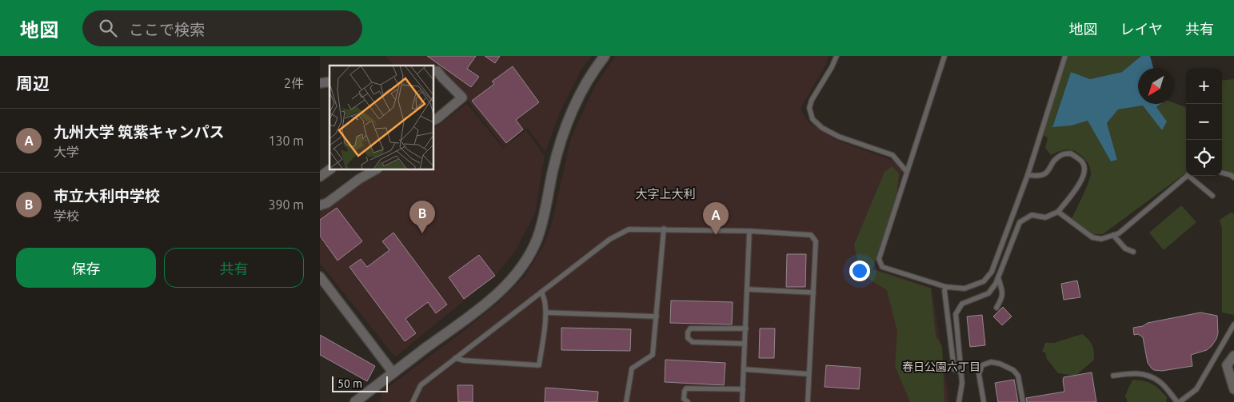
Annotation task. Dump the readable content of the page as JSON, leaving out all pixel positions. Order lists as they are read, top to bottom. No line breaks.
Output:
{"districts":["大字上大利","春日公園六丁目"],"scale_bar":"50 m","north":"bottom left","page":{"header":"地図","search":"ここで検索","nav":["地図","レイヤ","共有"],"heading":["周辺","2件"],"map_buttons":["+","−"],"list":[{"mark":"A","name":"九州大学 筑紫キャンパス","note":"大学","value":"130 m"},{"mark":"B","name":"市立大利中学校","note":"学校","value":"390 m"}],"pins":["B","A"],"buttons":["保存","共有"],"scale":"50 m"}}
